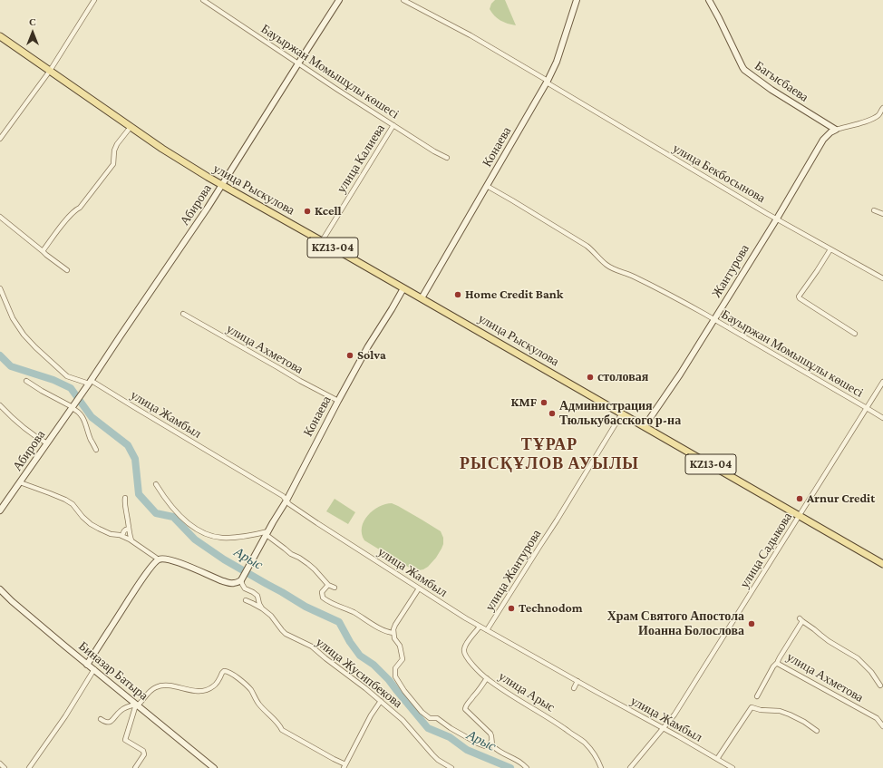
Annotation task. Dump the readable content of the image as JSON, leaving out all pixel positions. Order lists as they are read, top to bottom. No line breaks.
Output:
{"streets":{"main road":["улица Рыскулова","KZ13-04"],"street":["Бауыржан Момышұлы көшесі","Багысбаева","Конаева","улица Калиева","улица Бекбосынова","Абирова","Жантурова","улица Ахметова","улица Жамбыл","улица Садыкова","улица Жантурова","Биназар Батыра","улица Жусипбекова","улица Арыс"]},"crossings":[["Бауыржан Момышұлы көшесі","Конаева"],["Бауыржан Момышұлы көшесі","улица Калиева"],["Бауыржан Момышұлы көшесі","Абирова"],["Бауыржан Момышұлы көшесі","Жантурова"],["Бауыржан Момышұлы көшесі","улица Садыкова"],["Багысбаева","Жантурова"],["Конаева","улица Бекбосынова"],["Конаева","улица Рыскулова"],["Конаева","улица Ахметова"],["Конаева","улица Жамбыл"],["Конаева","улица Жусипбекова"],["улица Калиева","улица Рыскулова"],["улица Бекбосынова","Жантурова"],["улица Рыскулова","Абирова"],["улица Рыскулова","Жантурова"],["улица Рыскулова","улица Садыкова"],["улица Рыскулова","улица Жантурова"],["Абирова","улица Жамбыл"],["улица Жамбыл","улица Садыкова"],["улица Жамбыл","улица Жантурова"],["улица Жамбыл","улица Арыс"]],"districts":["ТҰРАР РЫСҚҰЛОВ АУЫЛЫ"],"water":["Арыс"],"places":["Kcell","Home Credit Bank","Solva","столовая","KMF","Администрация Тюлькубасского р-на","Arnur Credit","Technodom","Храм Святого Апостола Иоанна Болослова"],"north":"top"}
